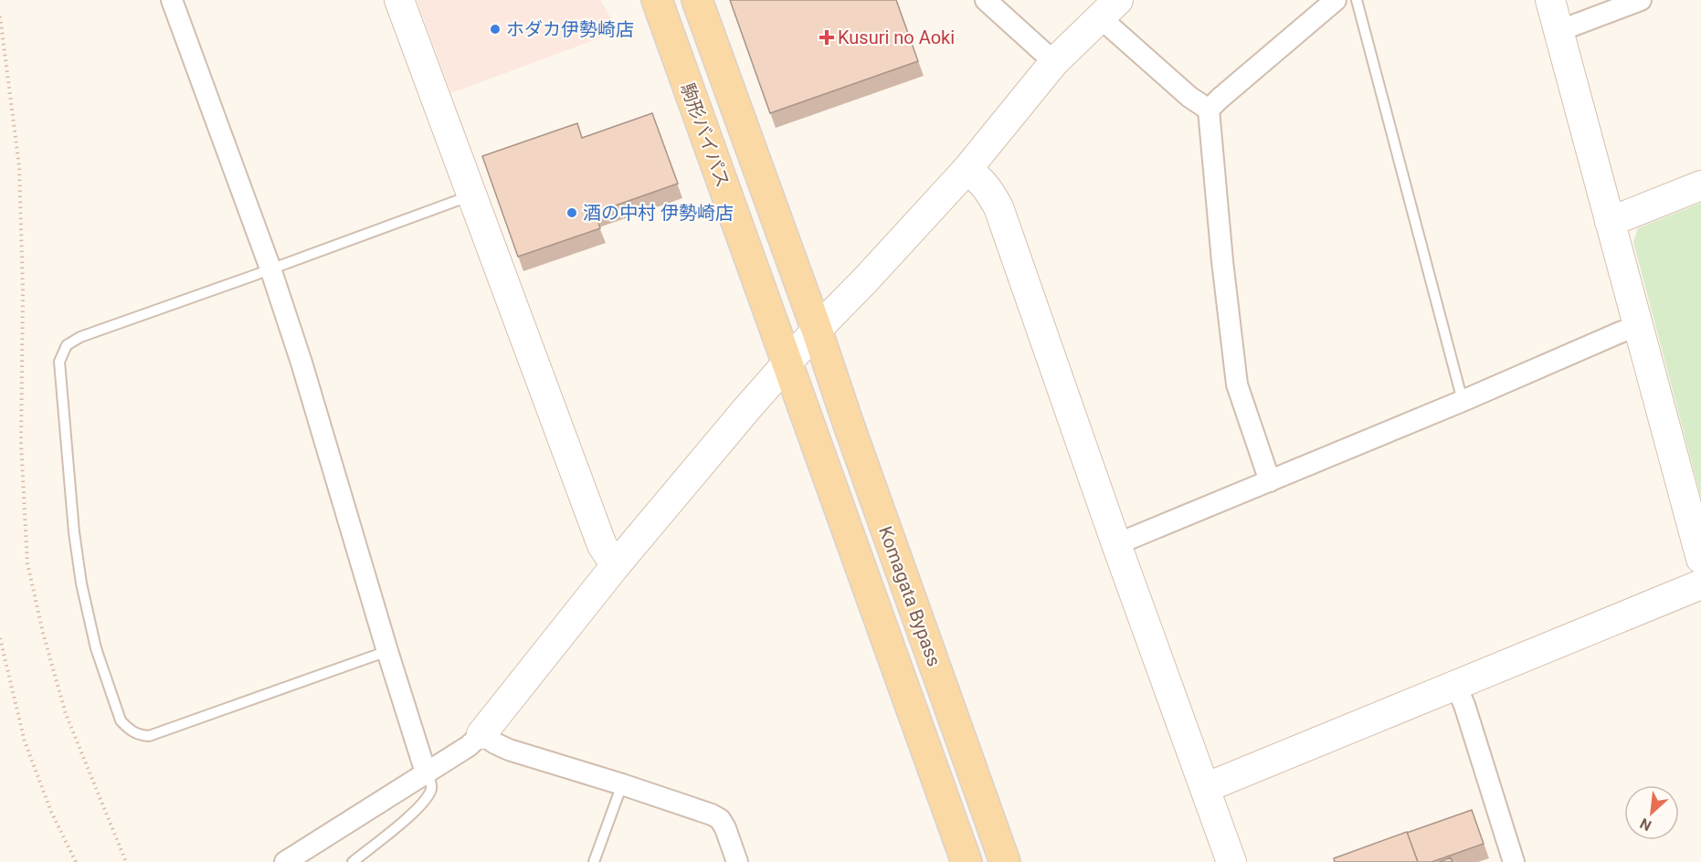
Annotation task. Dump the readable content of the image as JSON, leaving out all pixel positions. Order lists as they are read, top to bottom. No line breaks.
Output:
{"streets":{"main road":["駒形バイパス","Komagata Bypass"]},"crossings":[["駒形バイパス","Komagata Bypass"]],"places":{"other":["ホダカ伊勢崎店","酒の中村 伊勢崎店"],"health":["Kusuri no Aoki"]},"north":"bottom left"}
